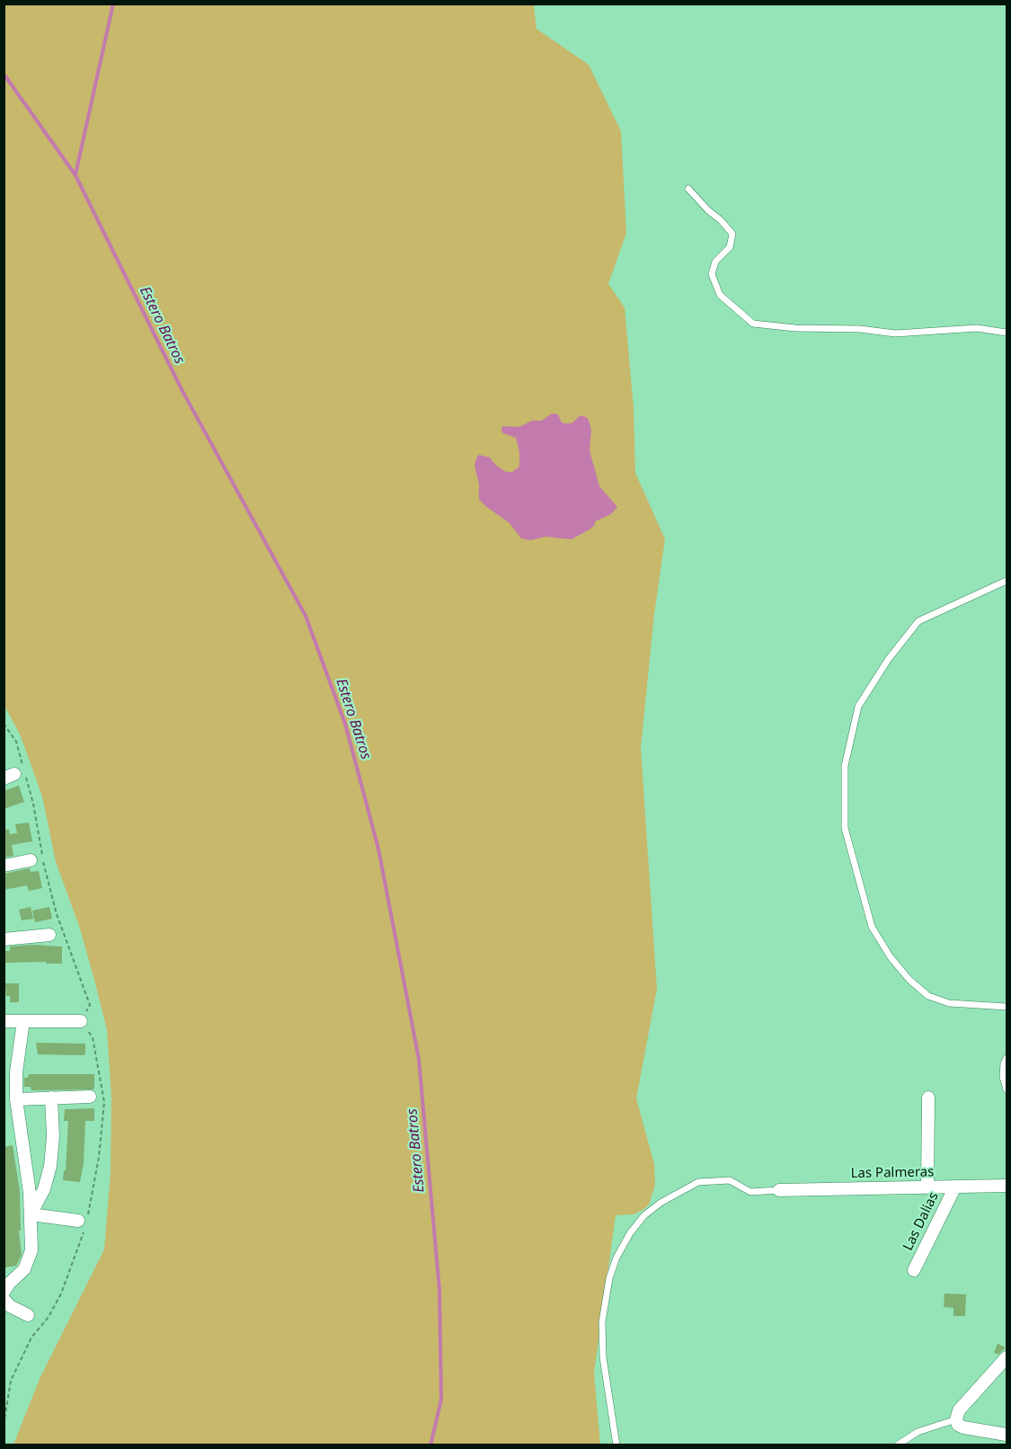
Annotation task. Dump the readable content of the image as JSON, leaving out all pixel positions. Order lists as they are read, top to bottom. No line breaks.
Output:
{"streets":{"street":["Las Palmeras","Las Dalias"]},"crossings":[["Las Palmeras","Las Dalias"]],"water":["Estero Batros"]}
